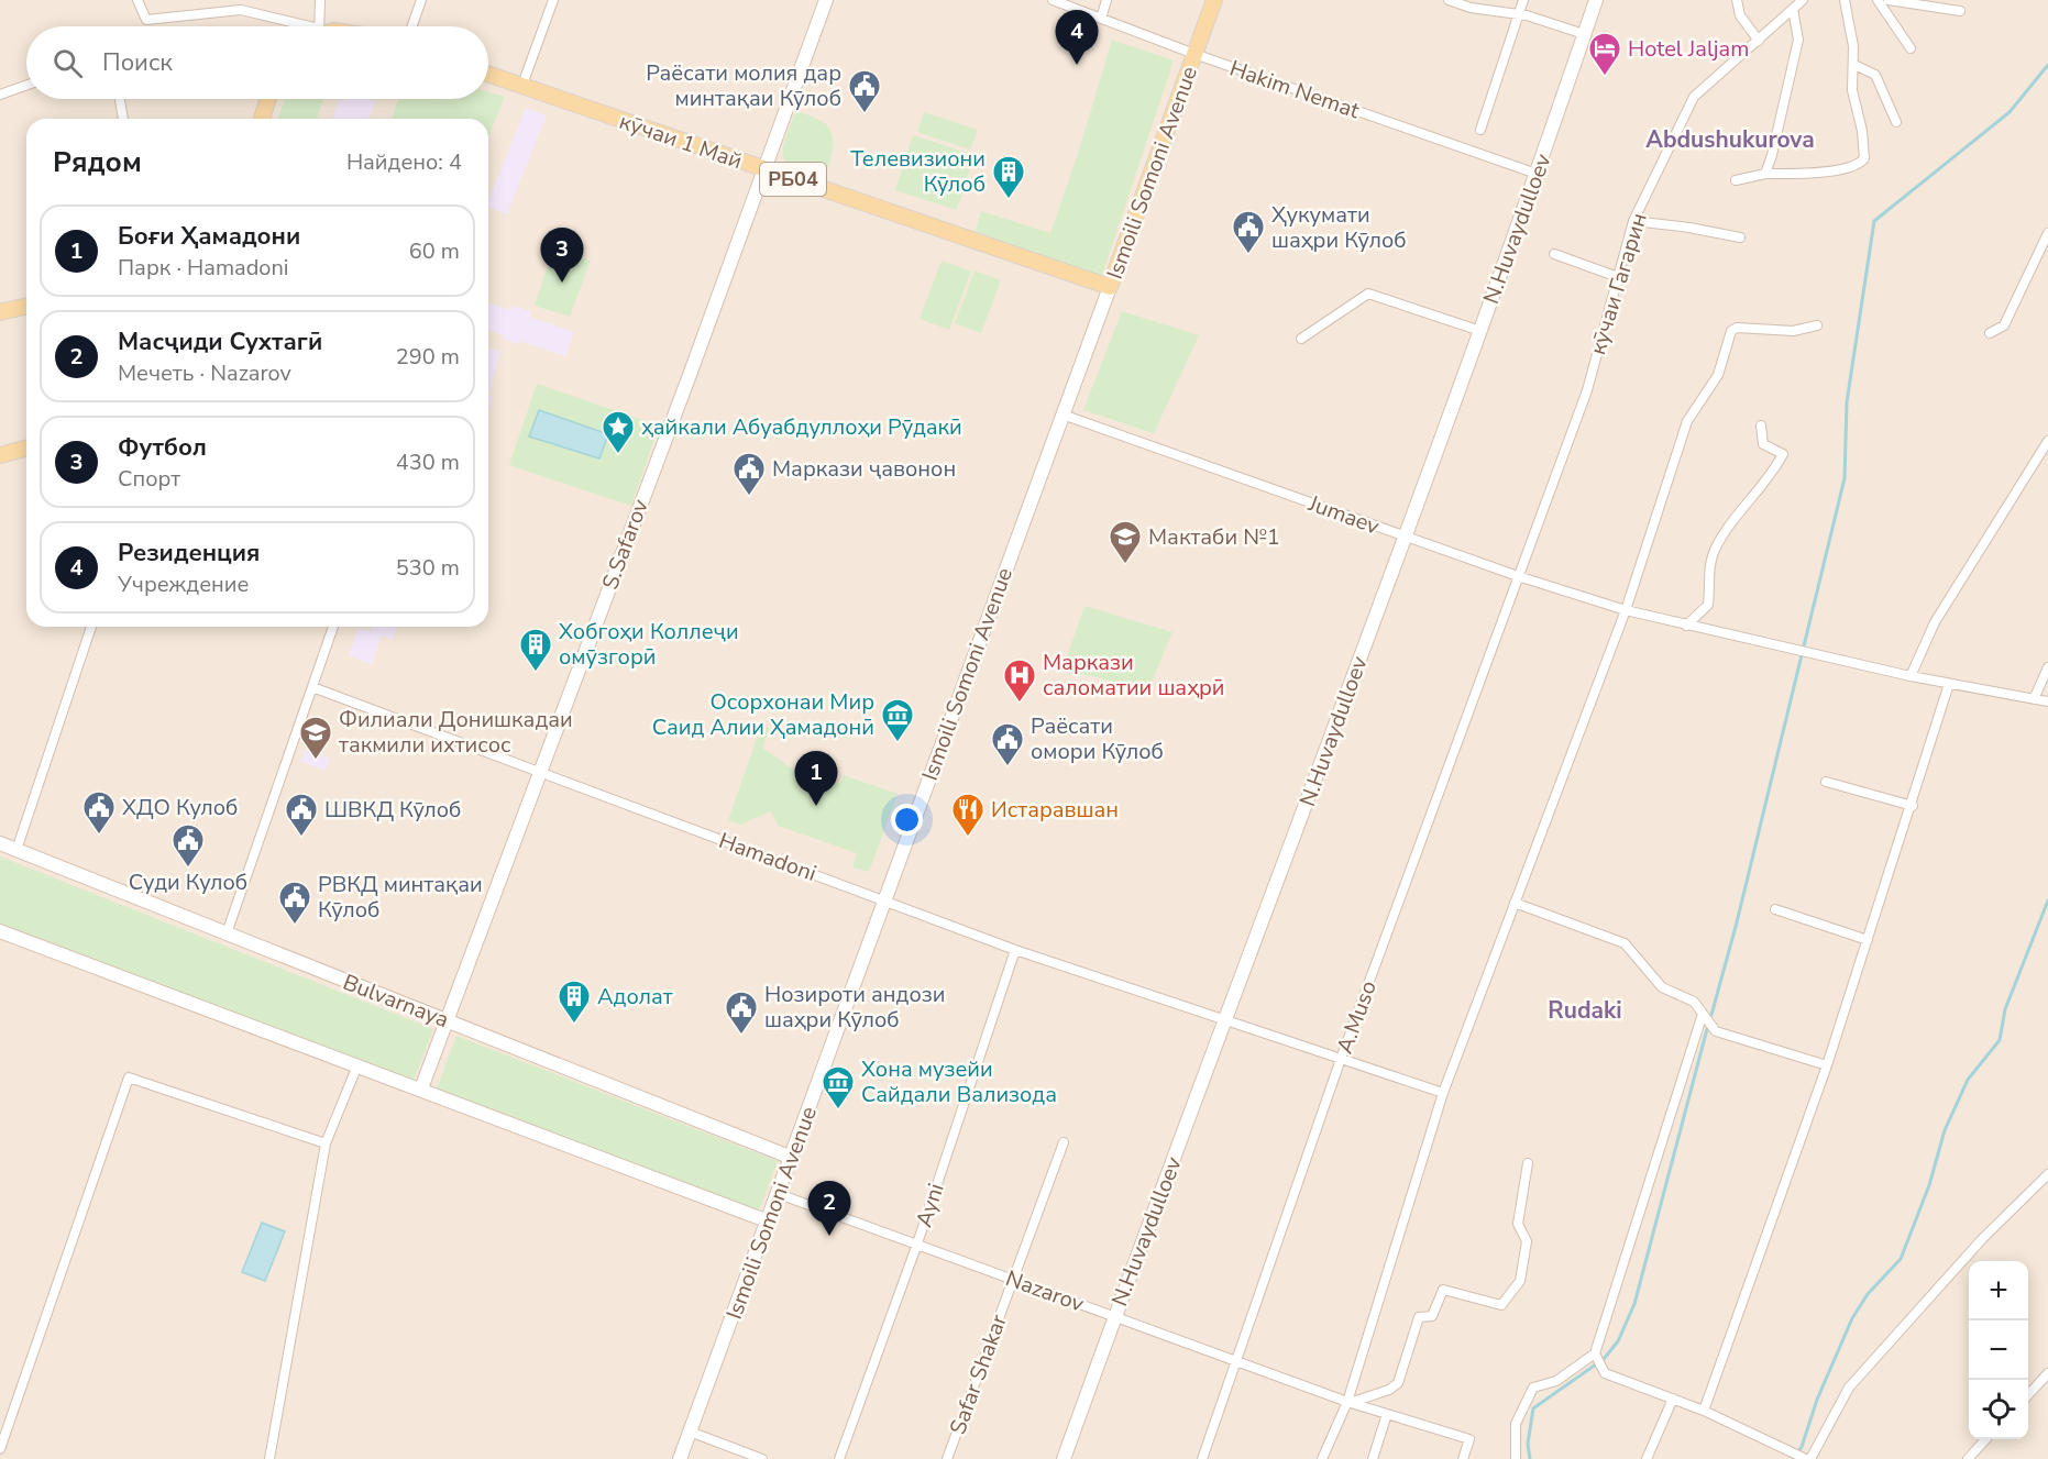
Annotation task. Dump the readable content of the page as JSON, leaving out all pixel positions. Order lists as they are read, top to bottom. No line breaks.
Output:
{"streets":{"main road":["кӯчаи 1 Май","Ismoili Somoni Avenue","РБ04"],"street":["Hakim Nemat","N.Huvaydulloev","кӯчаи Гагарин","Jumaev","S.Safarov","Hamadoni","Bulvarnaya","A.Muso","Ayni","Nazarov","Safar Shakar"]},"crossings":[["Hakim Nemat","Ismoili Somoni Avenue"],["Hakim Nemat","N.Huvaydulloev"],["кӯчаи 1 Май","Ismoili Somoni Avenue"],["кӯчаи 1 Май","S.Safarov"],["Ismoili Somoni Avenue","Jumaev"],["Ismoili Somoni Avenue","Hamadoni"],["Ismoili Somoni Avenue","Bulvarnaya"],["Ismoili Somoni Avenue","Nazarov"],["N.Huvaydulloev","Jumaev"],["N.Huvaydulloev","Hamadoni"],["N.Huvaydulloev","Nazarov"],["кӯчаи Гагарин","Jumaev"],["кӯчаи Гагарин","A.Muso"],["Jumaev","A.Muso"],["S.Safarov","Hamadoni"],["S.Safarov","Bulvarnaya"],["Hamadoni","A.Muso"],["Hamadoni","Ayni"],["A.Muso","Nazarov"],["Ayni","Nazarov"],["Nazarov","Safar Shakar"]],"districts":["Abdushukurova","Rudaki"],"places":{"hotel":["Hotel Jaljam"],"public building":["Раёсати молия дар минтақаи Кӯлоб","Ҳукумати шаҳри Кӯлоб","Маркази ҷавонон","Раёсати омори Кӯлоб","ХДО Кулоб","ШВКД Кӯлоб","Суди Кулоб","РВКД минтақаи Кӯлоб","Нозироти андози шаҳри Кӯлоб"],"building":["Телевизиони Кӯлоб","Хобгоҳи Коллеҷи омӯзгорӣ","Адолат"],"place":["ҳайкали Абуабдуллоҳи Рӯдакӣ"],"school or university":["Мактаби №1","Филиали Донишкадаи такмили ихтисос"],"hospital":["Маркази саломатии шаҳрӣ"],"museum":["Осорхонаи Мир Саид Алии Ҳамадонӣ","Хона музейи Сайдали Вализода"],"restaurant":["Истаравшан"]},"page":{"pins":["4","3","1","2"],"search":"Поиск","heading":["Рядом","Найдено: 4"],"list":[{"mark":"1","name":"Боғи Ҳамадони","note":"Парк · Hamadoni","value":"60 m"},{"mark":"2","name":"Масҷиди Сухтагӣ","note":"Мечеть · Nazarov","value":"290 m"},{"mark":"3","name":"Футбол","note":"Спорт","value":"430 m"},{"mark":"4","name":"Резиденция","note":"Учреждение","value":"530 m"}],"map_buttons":["+","−"]}}
